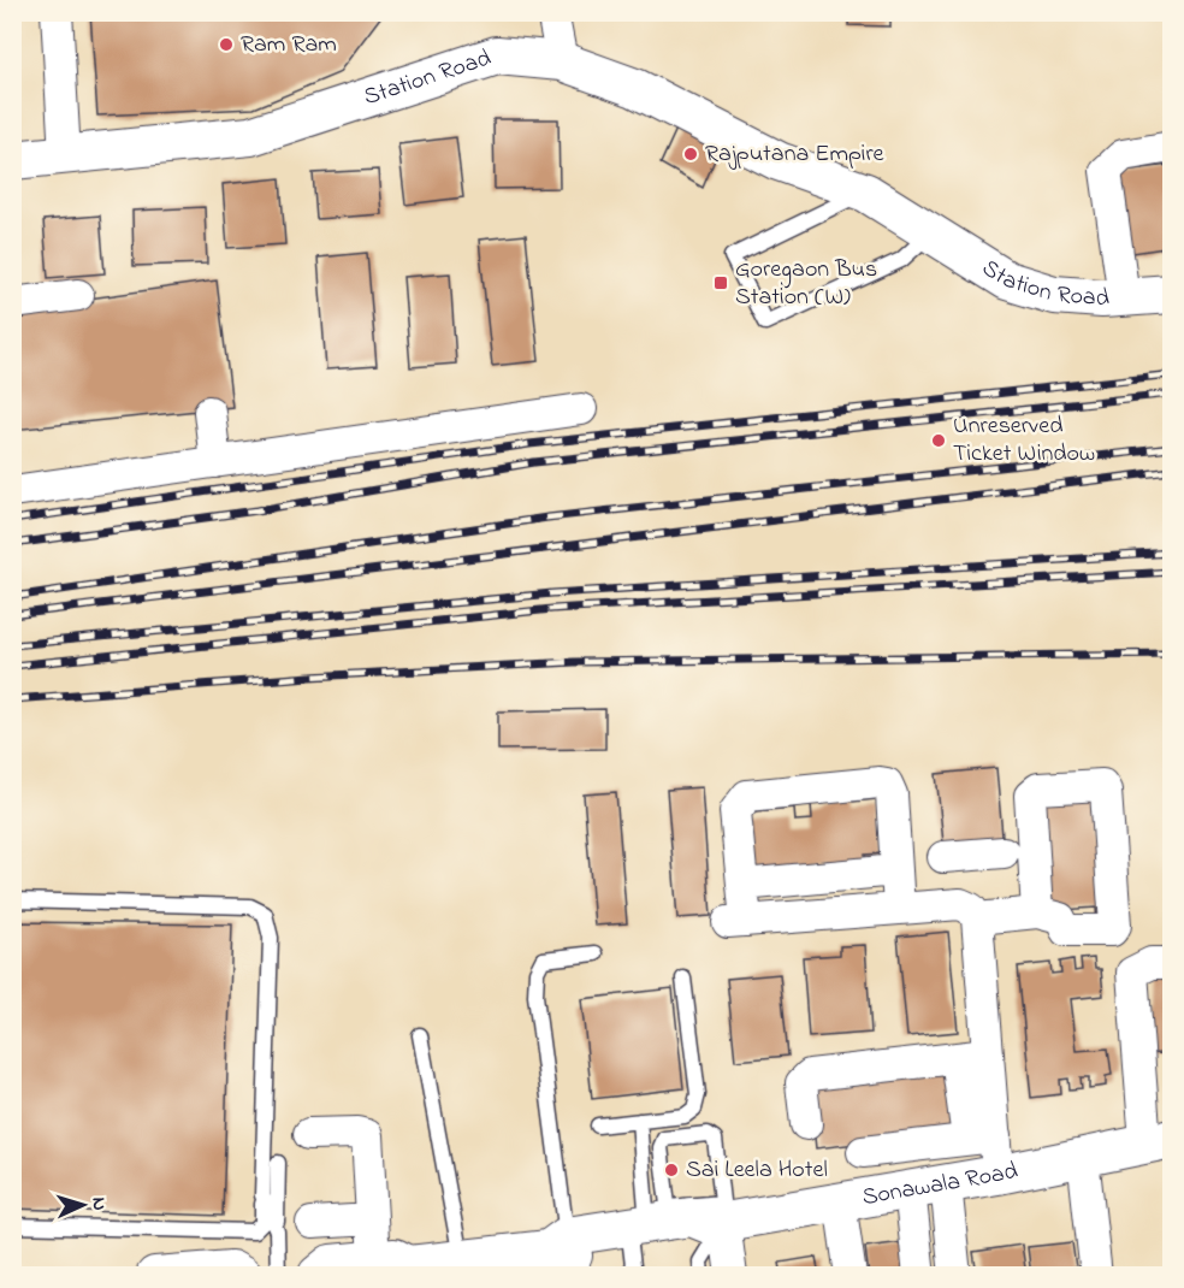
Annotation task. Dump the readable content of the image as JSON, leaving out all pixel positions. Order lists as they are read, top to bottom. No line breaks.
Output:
{"streets":{"street":["Station Road","Sonawala Road"]},"places":{"other":["Ram Ram","Rajputana Empire","Unreserved Ticket Window","Sai Leela Hotel"],"transit":["Goregaon Bus Station (W)"]},"north":"right"}
